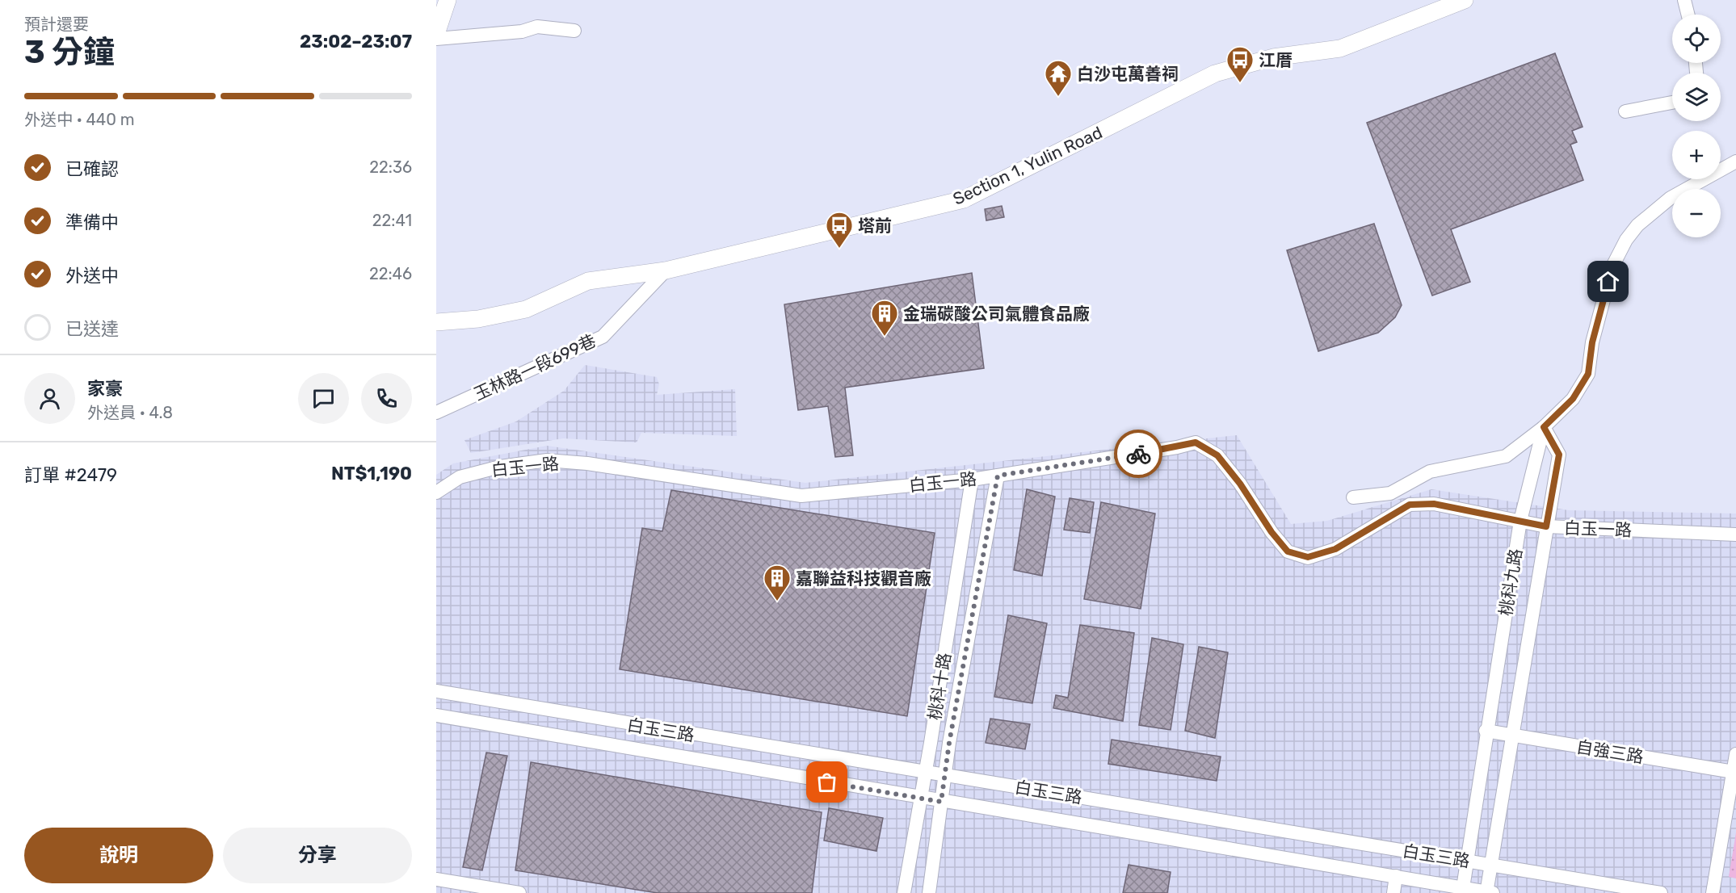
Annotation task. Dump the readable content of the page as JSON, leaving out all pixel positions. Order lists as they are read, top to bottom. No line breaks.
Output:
{"streets":{"street":["Section 1, Yulin Road","玉林路一段699巷","白玉一路","桃科九路","桃科十路","白玉三路","自強三路"]},"crossings":[["Section 1, Yulin Road","玉林路一段699巷"],["白玉一路","桃科九路"],["白玉一路","桃科十路"],["桃科九路","白玉三路"],["桃科九路","自強三路"],["桃科十路","白玉三路"]],"places":{"bus stop":["江厝","塔前"],"temple":["白沙屯萬善祠"],"building":["金瑞碳酸公司氣體食品廠","嘉聯益科技觀音廠"]},"page":{"heading":["3 分鐘","預計還要","23:02–23:07"],"panel":["家豪","外送員 · 4.8","訂單 #2479","NT$1,190"],"map_buttons":["+","−"],"bar":"外送中 · 440 m","list":[["已確認","22:36"],["準備中","22:41"],["外送中","22:46"],"已送達"],"buttons":["說明","分享"]}}
